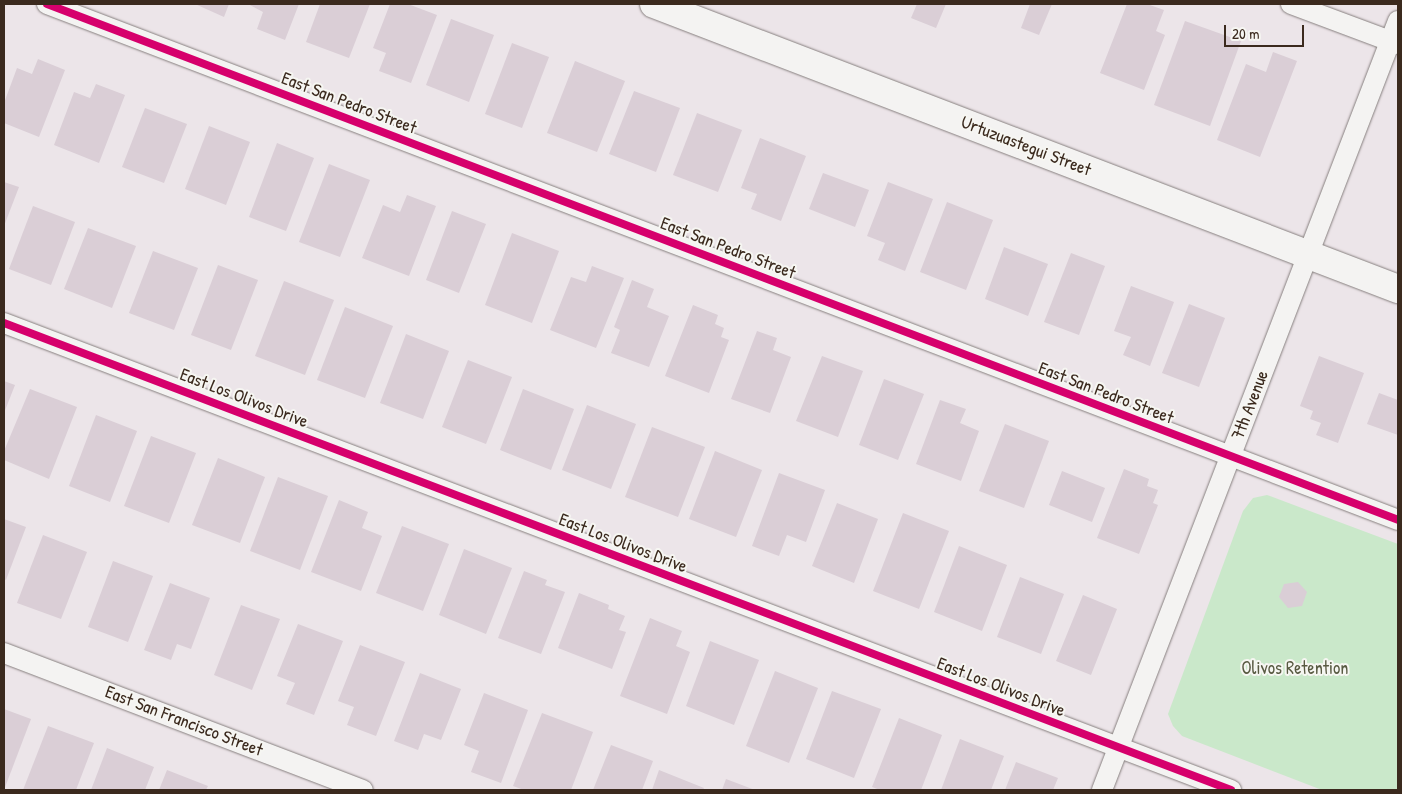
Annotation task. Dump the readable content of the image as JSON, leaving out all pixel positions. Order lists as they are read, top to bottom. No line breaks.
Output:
{"streets":{"main road":["Urtuzuastegui Street"],"street":["East San Pedro Street","East Los Olivos Drive","7th Avenue","East San Francisco Street"]},"crossings":[["East San Pedro Street","7th Avenue"],["Urtuzuastegui Street","7th Avenue"],["East Los Olivos Drive","7th Avenue"]],"parks":["Olivos Retention"],"scale_bar":"20 m"}
